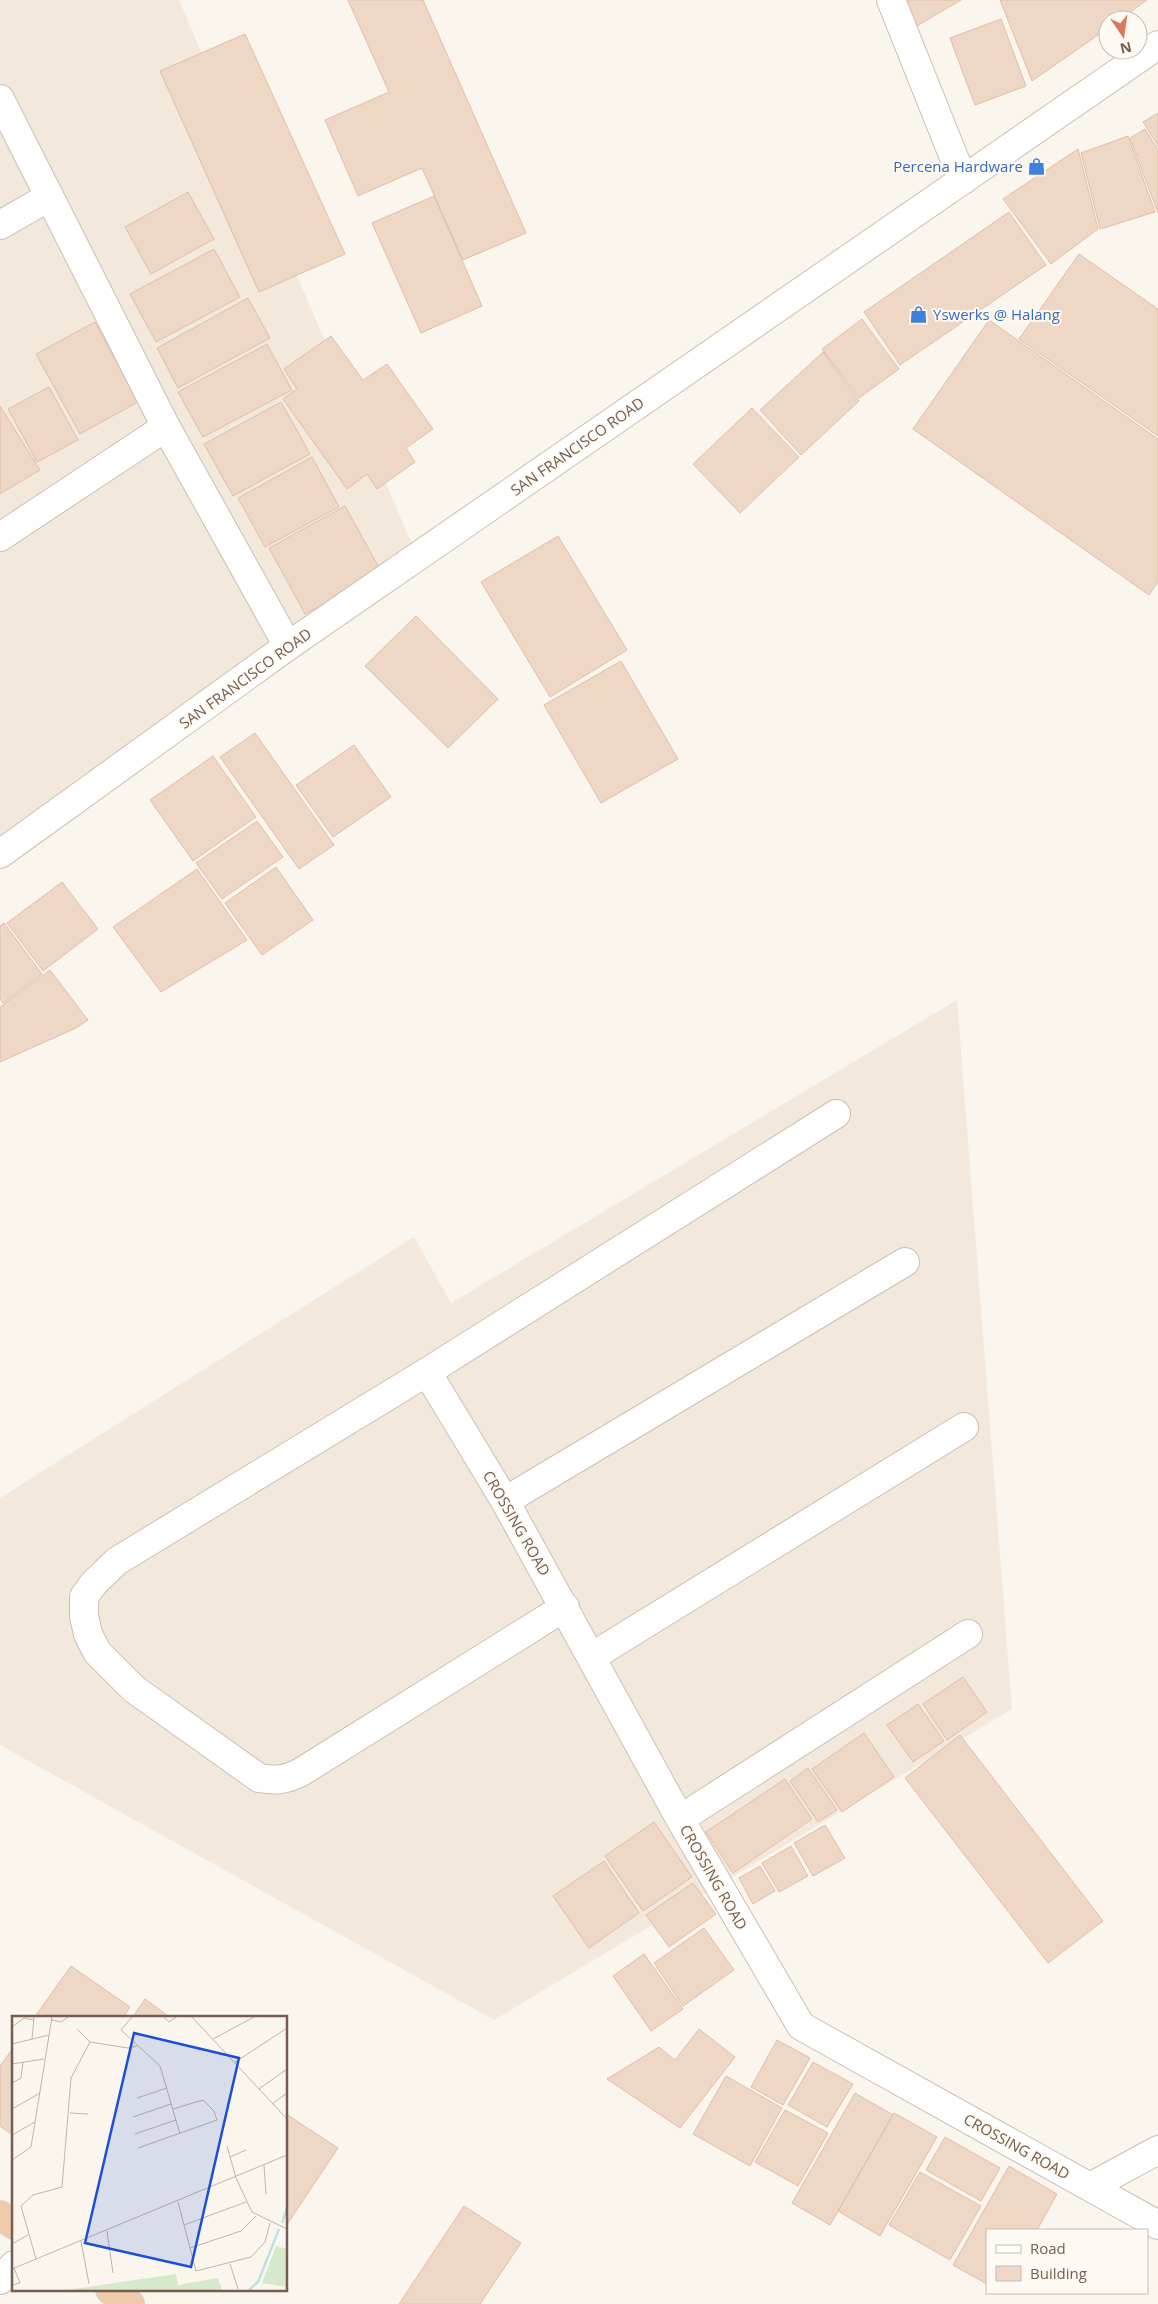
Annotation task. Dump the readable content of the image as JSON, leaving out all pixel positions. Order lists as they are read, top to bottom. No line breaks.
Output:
{"streets":{"street":["SAN FRANCISCO ROAD","CROSSING ROAD"]},"places":{"shop":["Percena Hardware","Yswerks @ Halang"]},"legend":["Road","Building"],"north":"bottom"}
